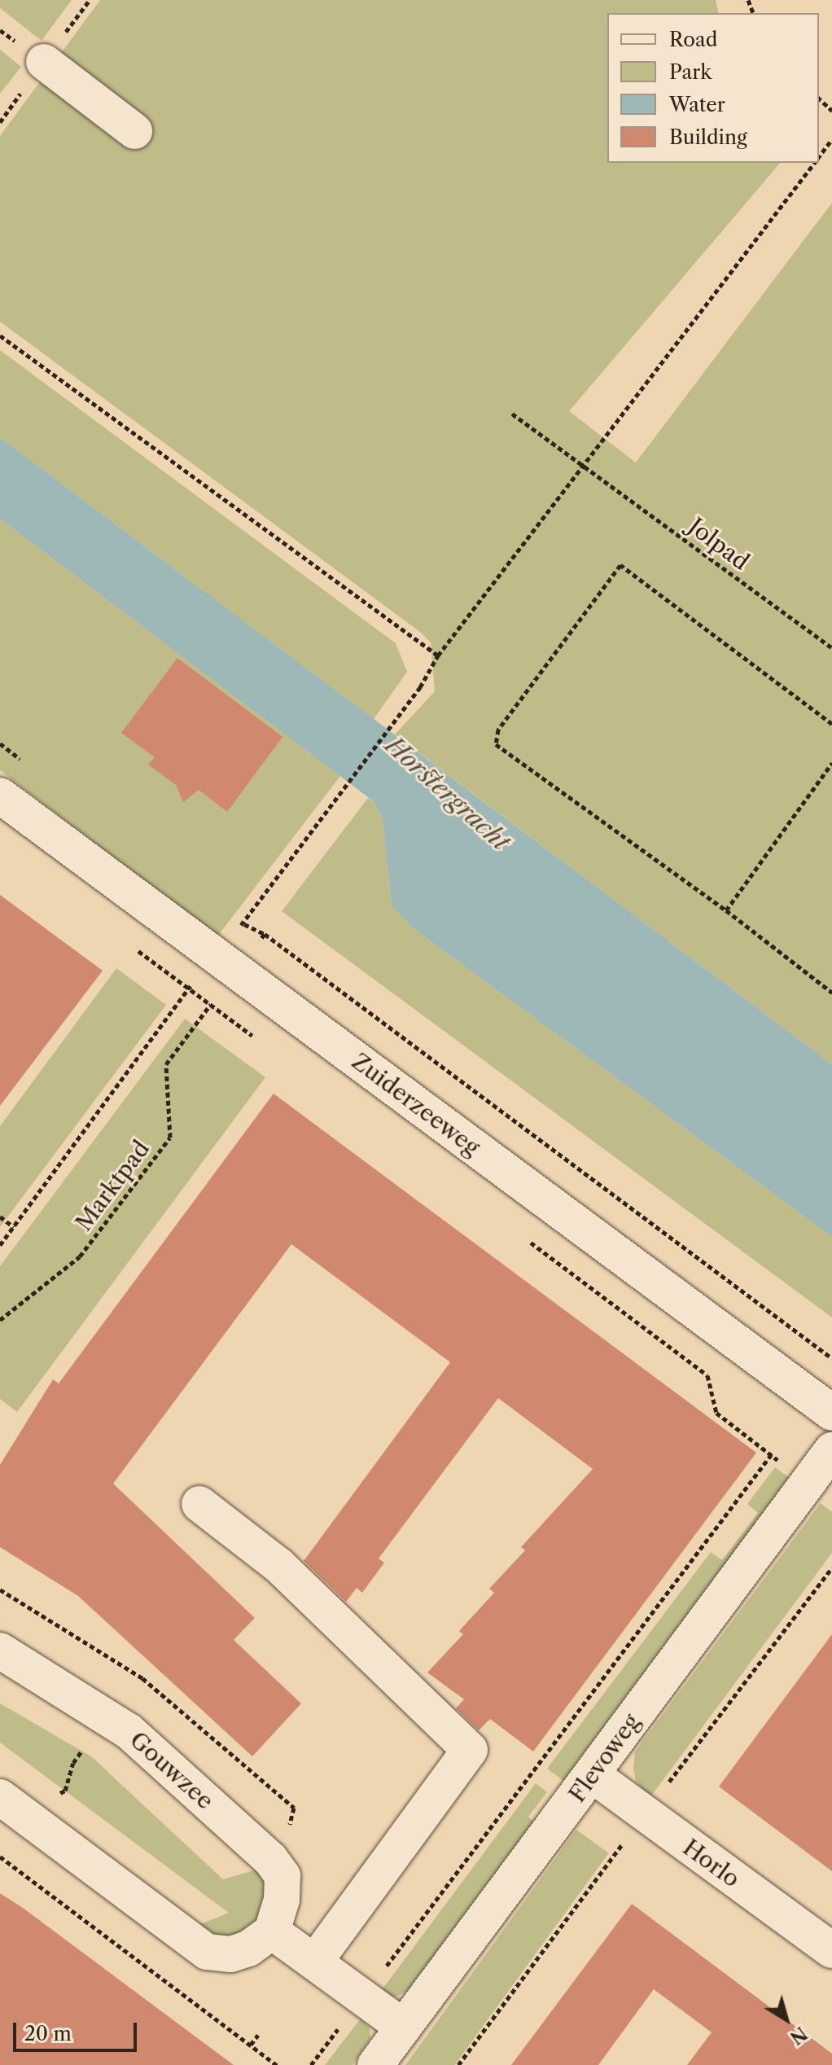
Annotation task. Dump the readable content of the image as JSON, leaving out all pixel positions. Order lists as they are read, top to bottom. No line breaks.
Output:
{"streets":{"street":["Zuiderzeeweg","Flevoweg","Gouwzee","Horlo"],"path":["Jolpad","Marktpad"]},"crossings":[["Zuiderzeeweg","Marktpad"],["Flevoweg","Horlo"]],"water":["Horstergracht"],"legend":["Road","Park","Water","Building"],"scale_bar":"20 m","north":"bottom right"}
